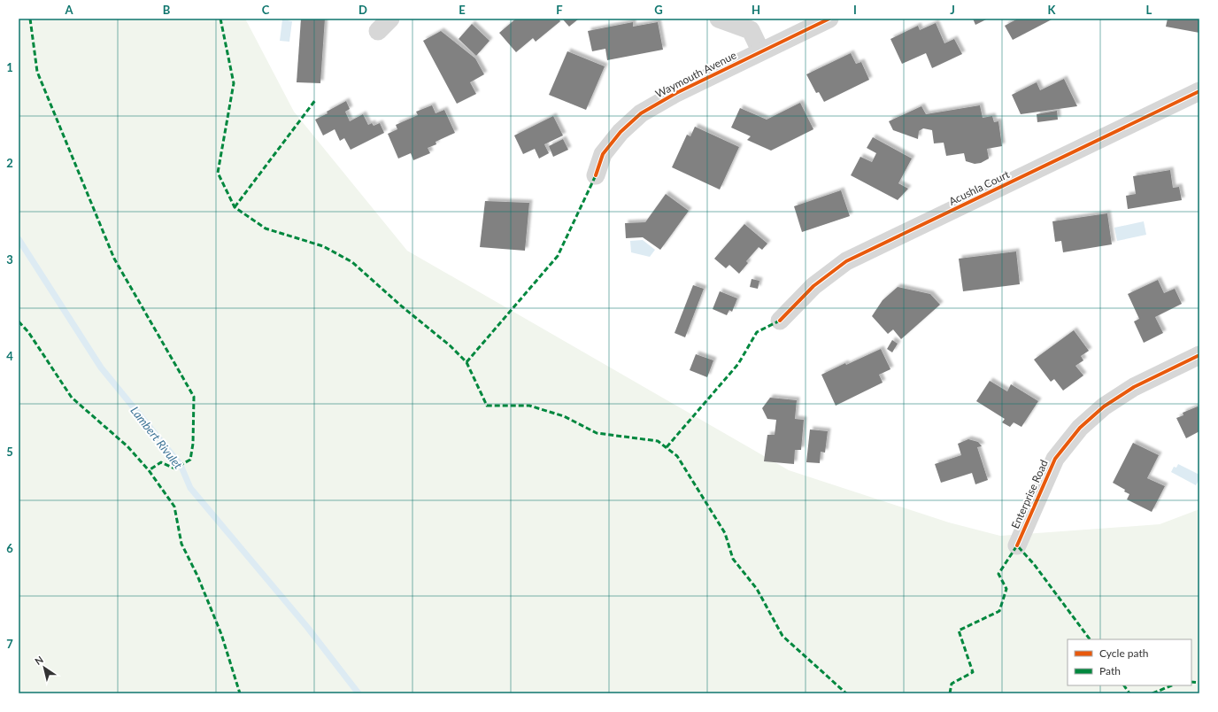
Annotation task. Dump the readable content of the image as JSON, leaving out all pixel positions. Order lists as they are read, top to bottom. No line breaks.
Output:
{"streets":{"street":["Waymouth Avenue","Acushla Court","Enterprise Road"]},"water":["Lambert Rivulet"],"legend":["Cycle path","Path"],"north":"top left","grid":{"columns":["A","B","C","D","E","F","G","H","I","J","K","L"],"rows":["1","2","3","4","5","6","7"]}}
